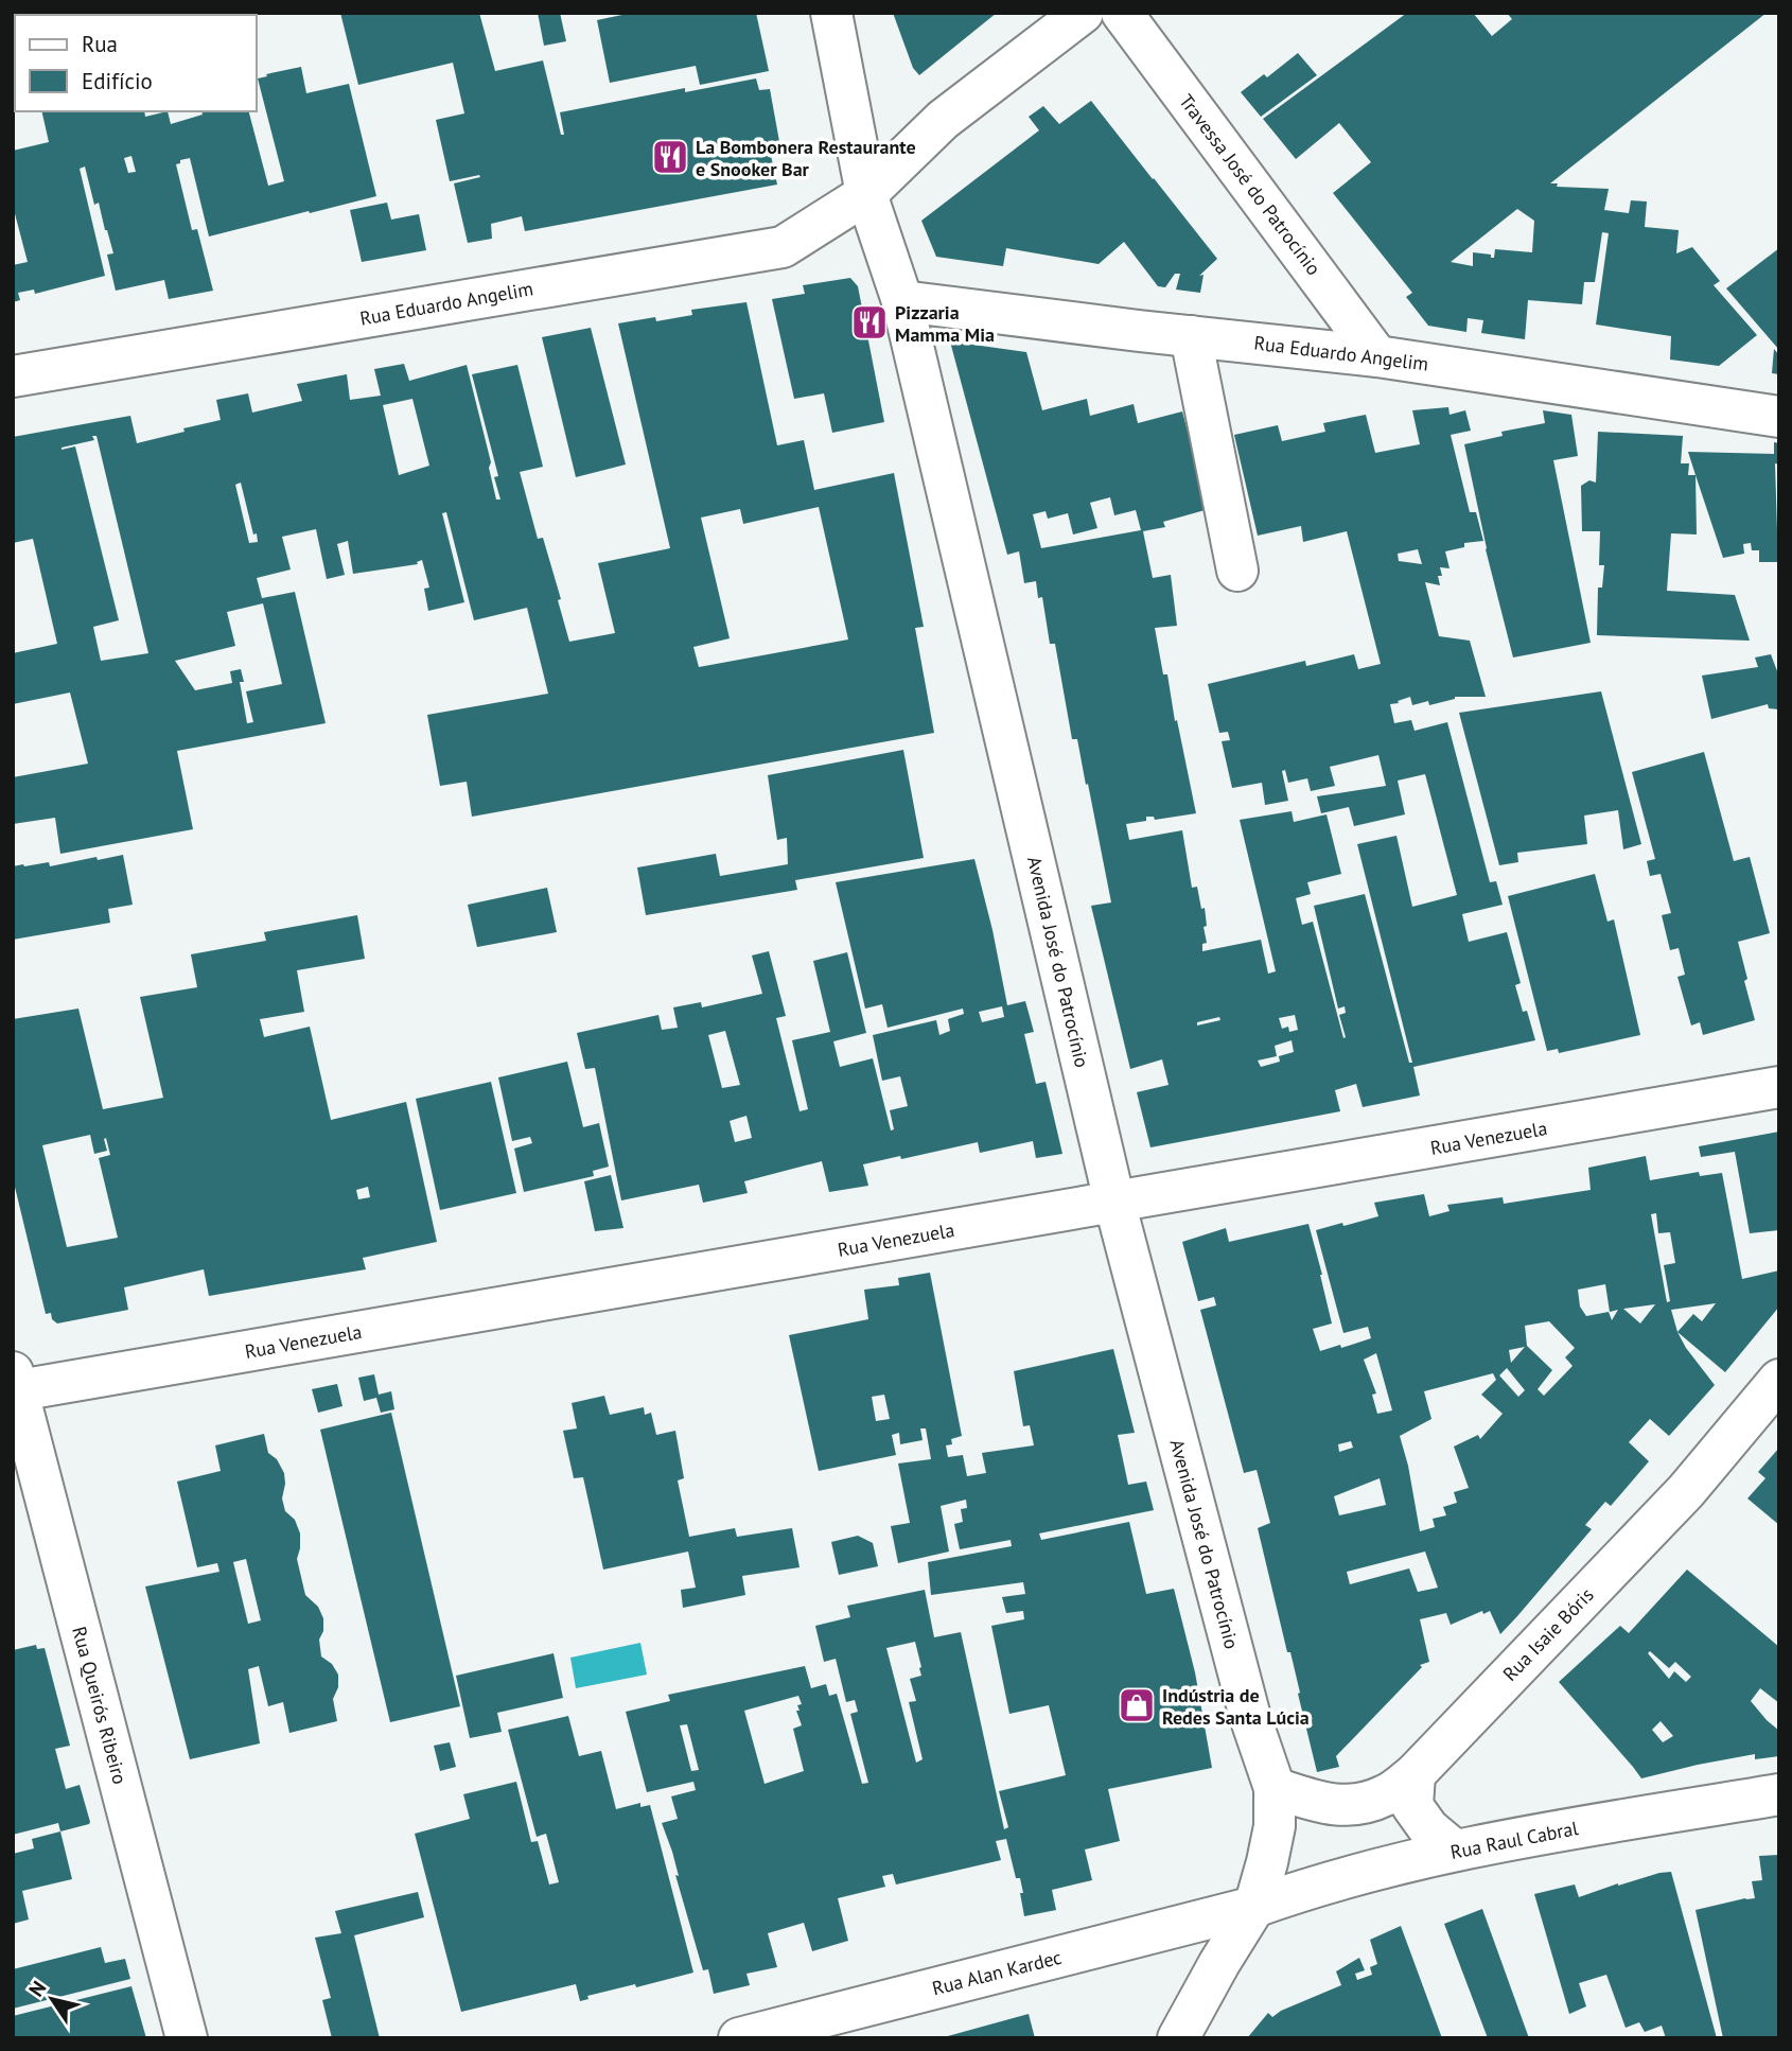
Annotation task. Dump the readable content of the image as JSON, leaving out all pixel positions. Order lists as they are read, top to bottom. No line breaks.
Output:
{"streets":{"street":["Travessa José do Patrocínio","Rua Eduardo Angelim","Avenida José do Patrocínio","Rua Venezuela","Rua Isaie Bóris","Rua Queirós Ribeiro","Rua Raul Cabral","Rua Alan Kardec"]},"crossings":[["Travessa José do Patrocínio","Rua Eduardo Angelim"],["Rua Eduardo Angelim","Avenida José do Patrocínio"],["Avenida José do Patrocínio","Rua Venezuela"],["Avenida José do Patrocínio","Rua Isaie Bóris"],["Avenida José do Patrocínio","Rua Raul Cabral"],["Avenida José do Patrocínio","Rua Alan Kardec"],["Rua Venezuela","Rua Queirós Ribeiro"],["Rua Raul Cabral","Rua Alan Kardec"]],"places":{"restaurant":["La Bombonera Restaurante e Snooker Bar","Pizzaria Mamma Mia"],"shop":["Indústria de Redes Santa Lúcia"]},"legend":["Rua","Edifício"],"north":"top left"}
